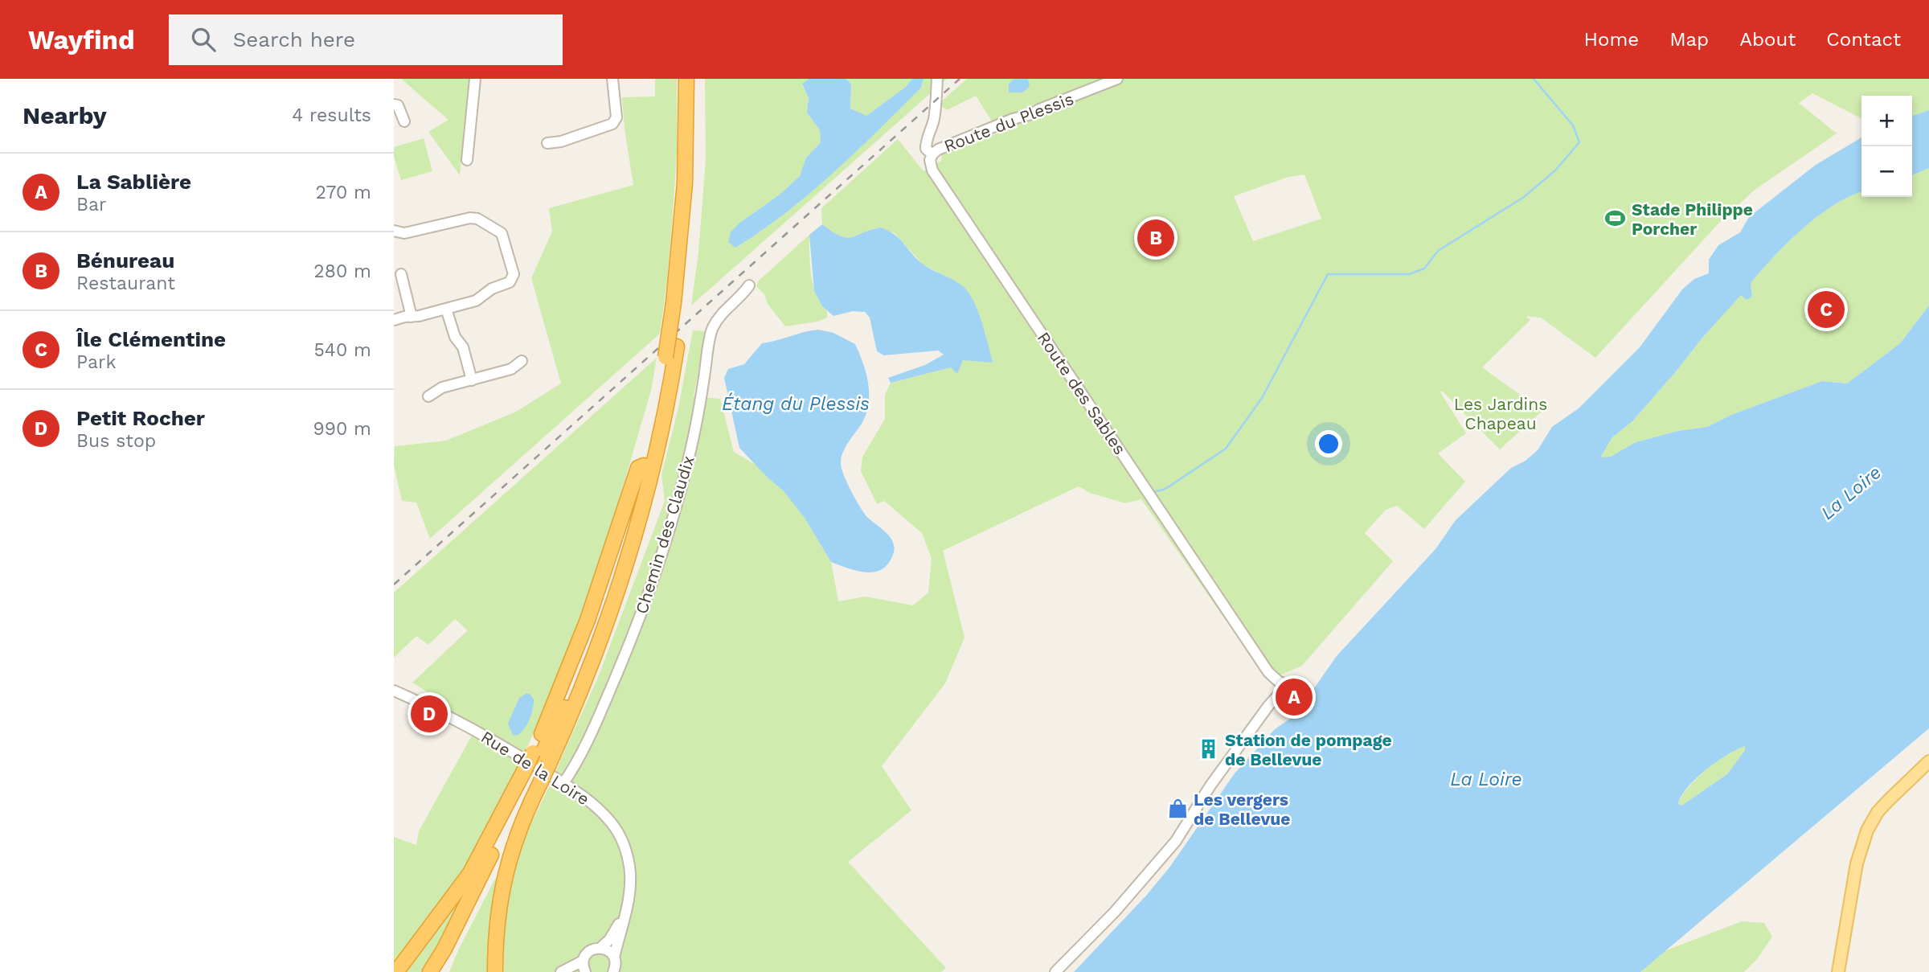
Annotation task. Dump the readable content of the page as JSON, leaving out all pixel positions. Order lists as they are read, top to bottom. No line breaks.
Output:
{"streets":{"street":["Route du Plessis","Route des Sables","Chemin des Claudix","Rue de la Loire"]},"crossings":[["Route du Plessis","Route des Sables"],["Chemin des Claudix","Rue de la Loire"]],"water":["Étang du Plessis","La Loire"],"parks":["Les Jardins Chapeau"],"places":{"sports":["Stade Philippe Porcher"],"building":["Station de pompage de Bellevue"],"shop":["Les vergers de Bellevue"]},"page":{"header":"Wayfind","search":"Search here","nav":["Home","Map","About","Contact"],"heading":["Nearby","4 results"],"map_buttons":["+","−"],"list":[{"mark":"A","name":"La Sablière","note":"Bar","value":"270 m"},{"mark":"B","name":"Bénureau","note":"Restaurant","value":"280 m"},{"mark":"C","name":"Île Clémentine","note":"Park","value":"540 m"},{"mark":"D","name":"Petit Rocher","note":"Bus stop","value":"990 m"}],"pins":["B","C","A","D"]}}
